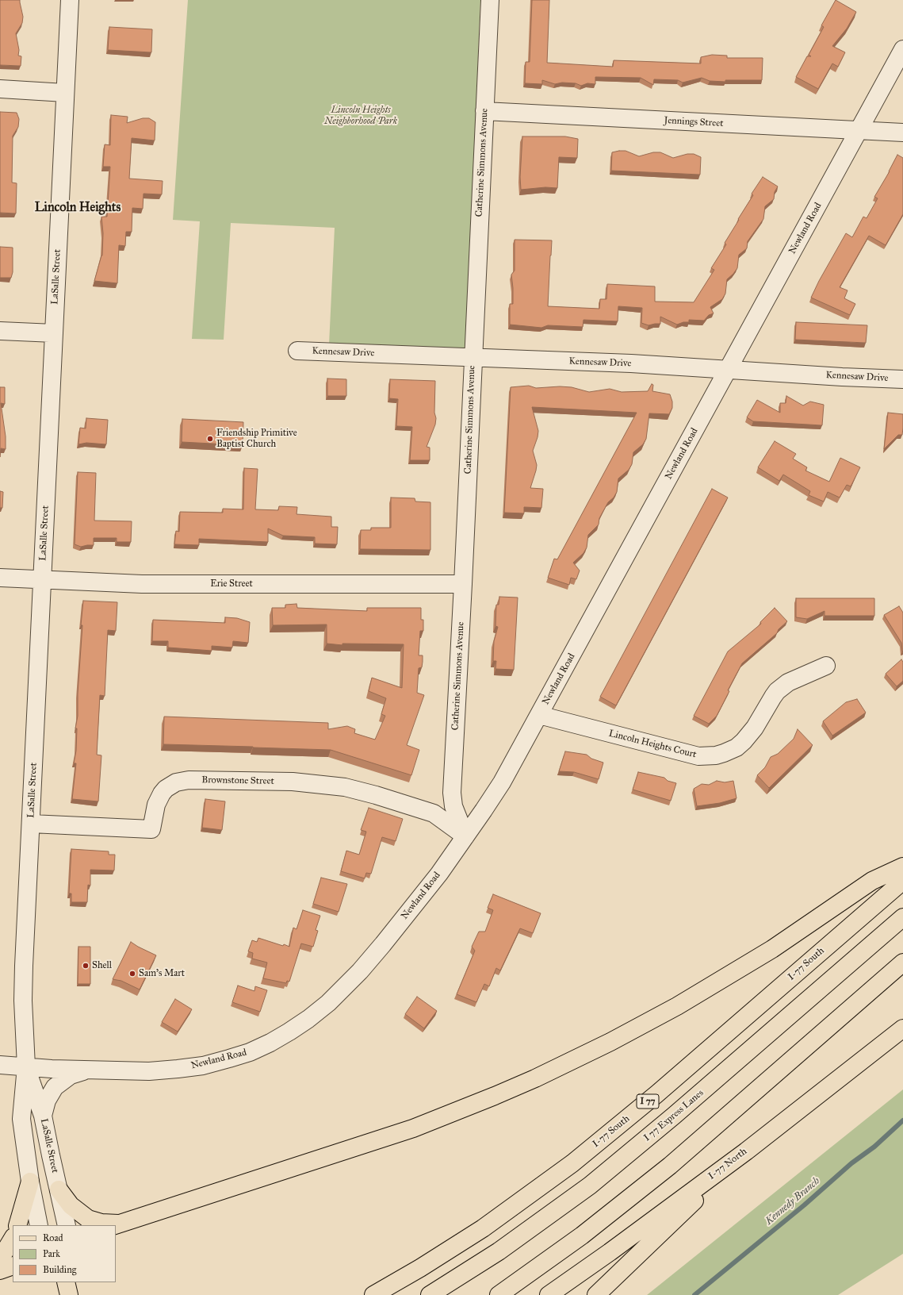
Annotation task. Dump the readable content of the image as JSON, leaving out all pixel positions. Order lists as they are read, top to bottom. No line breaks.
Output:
{"streets":{"main road":["I-77 South","I 77","I 77 Express Lanes","I-77 North"],"street":["Jennings Street","Catherine Simmons Avenue","Newland Road","LaSalle Street","Kennesaw Drive","Erie Street","Lincoln Heights Court","Brownstone Street"]},"crossings":[["Jennings Street","Catherine Simmons Avenue"],["Jennings Street","Newland Road"],["Catherine Simmons Avenue","Newland Road"],["Catherine Simmons Avenue","Kennesaw Drive"],["Catherine Simmons Avenue","Erie Street"],["Catherine Simmons Avenue","Brownstone Street"],["Newland Road","LaSalle Street"],["Newland Road","Kennesaw Drive"],["Newland Road","Lincoln Heights Court"],["Newland Road","Brownstone Street"],["LaSalle Street","Erie Street"],["LaSalle Street","Brownstone Street"]],"districts":["Lincoln Heights"],"water":["Kennedy Branch"],"parks":["Lincoln Heights Neighborhood Park"],"places":["Friendship Primitive Baptist Church","Shell","Sam's Mart"],"legend":["Road","Park","Building"]}
